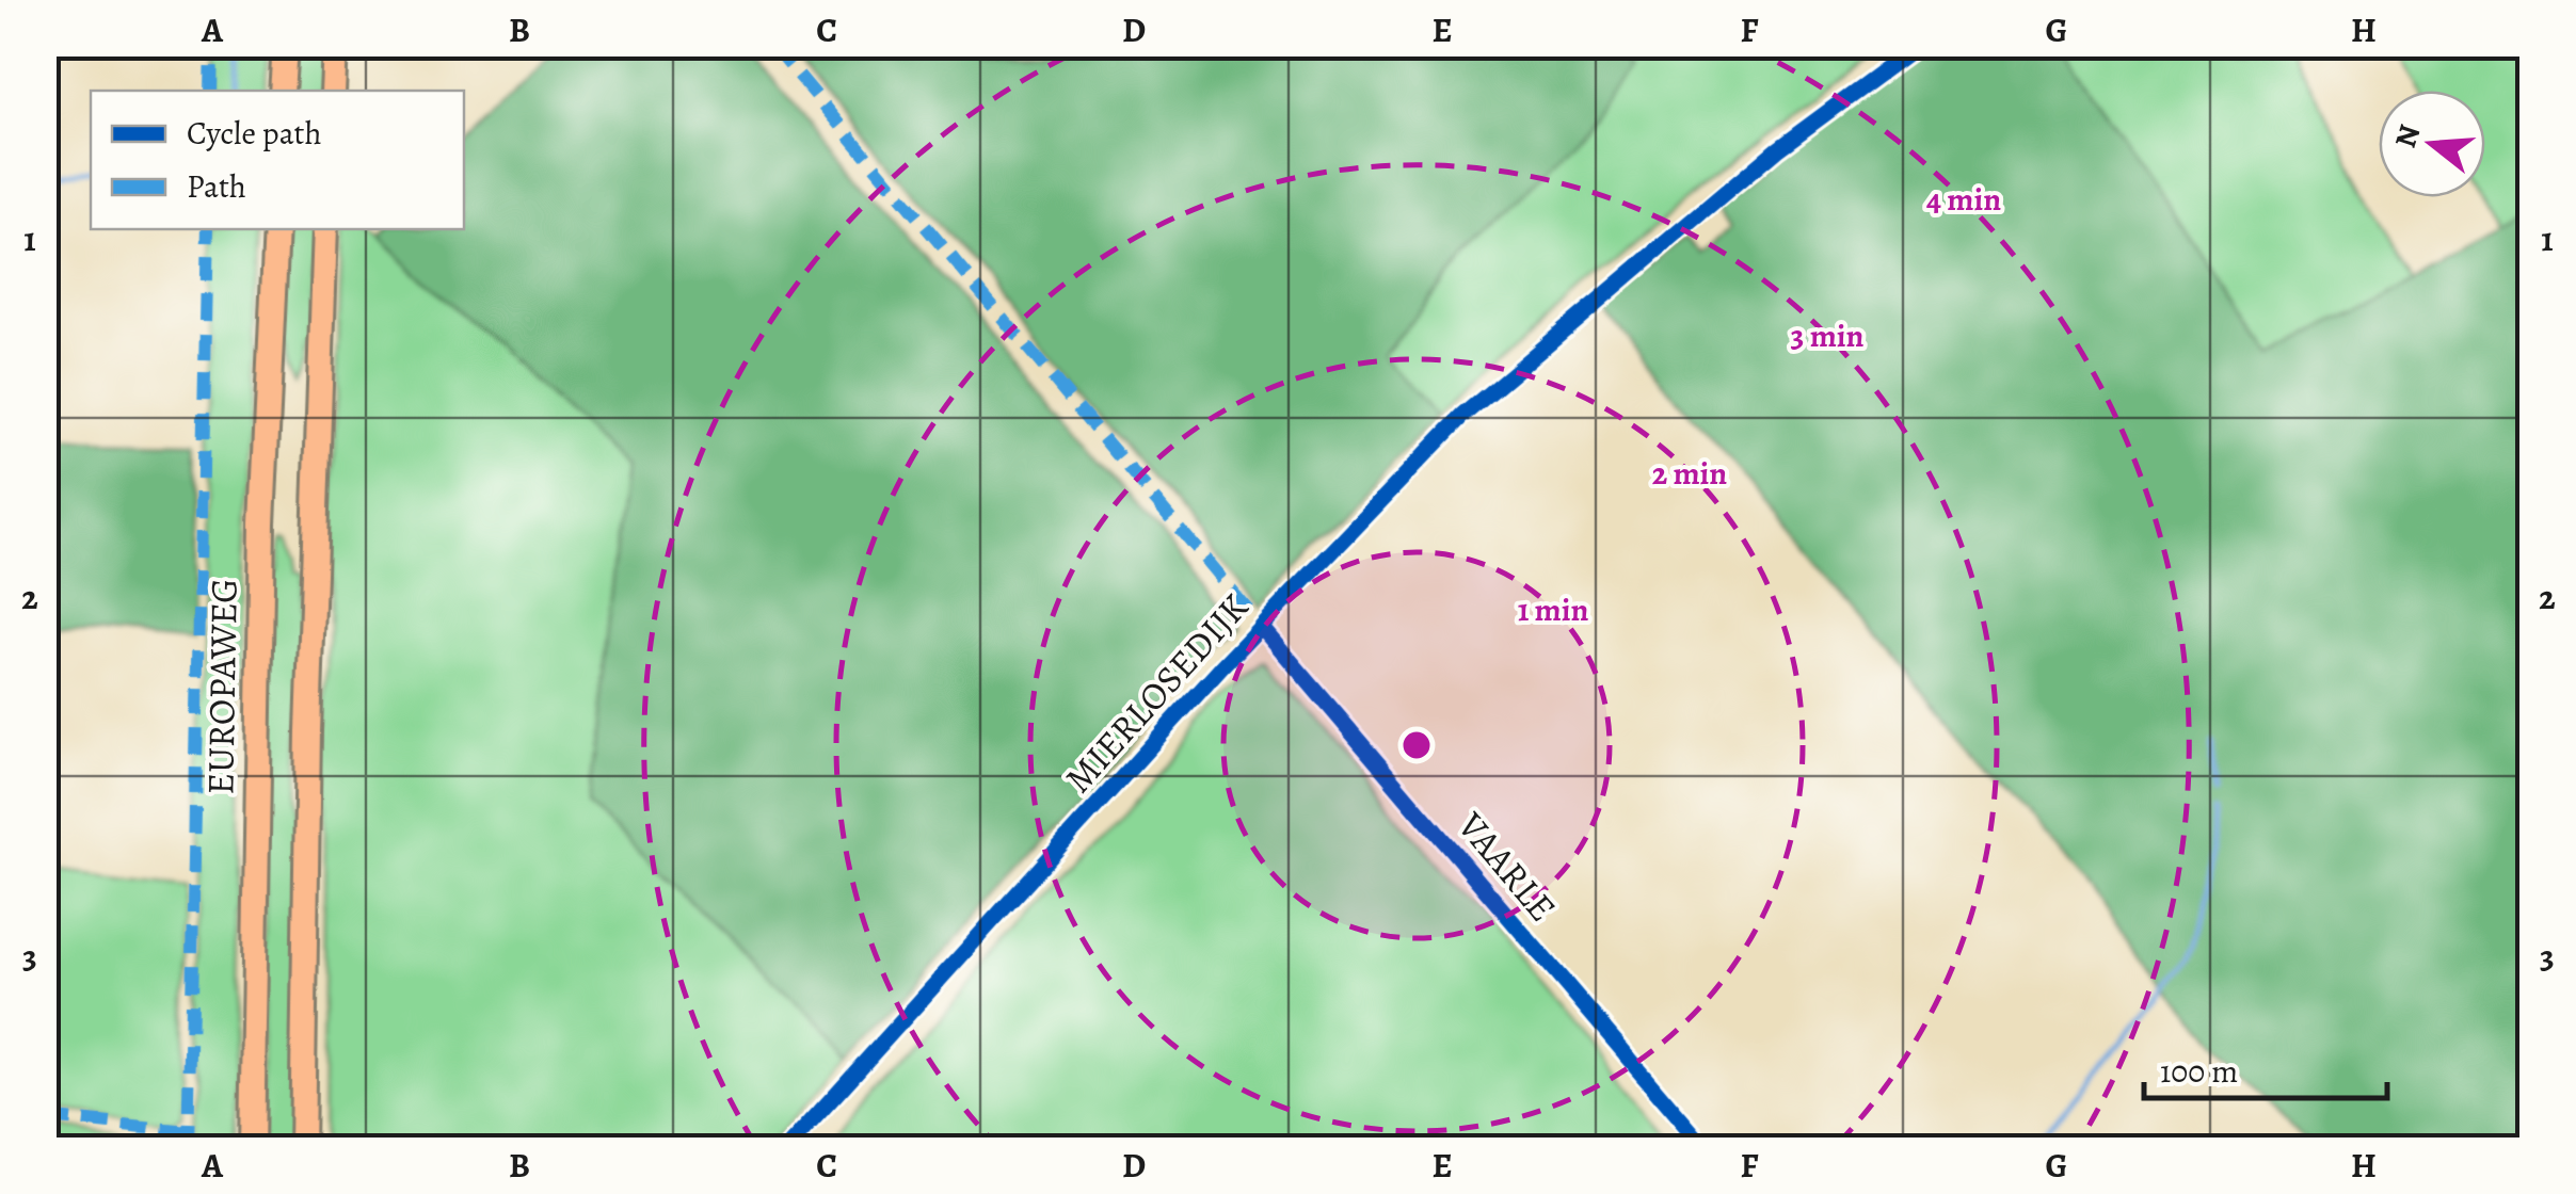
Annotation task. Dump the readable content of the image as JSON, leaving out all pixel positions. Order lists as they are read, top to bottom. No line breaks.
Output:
{"streets":{"highway":["EUROPAWEG"],"street":["MIERLOSEDIJK","VAARLE"]},"crossings":[["MIERLOSEDIJK","VAARLE"]],"legend":["Cycle path","Path"],"scale_bar":"100 m","north":"left","grid":{"columns":["A","B","C","D","E","F","G","H"],"rows":["1","2","3"]},"rings":["4 min","3 min","2 min","1 min"]}
